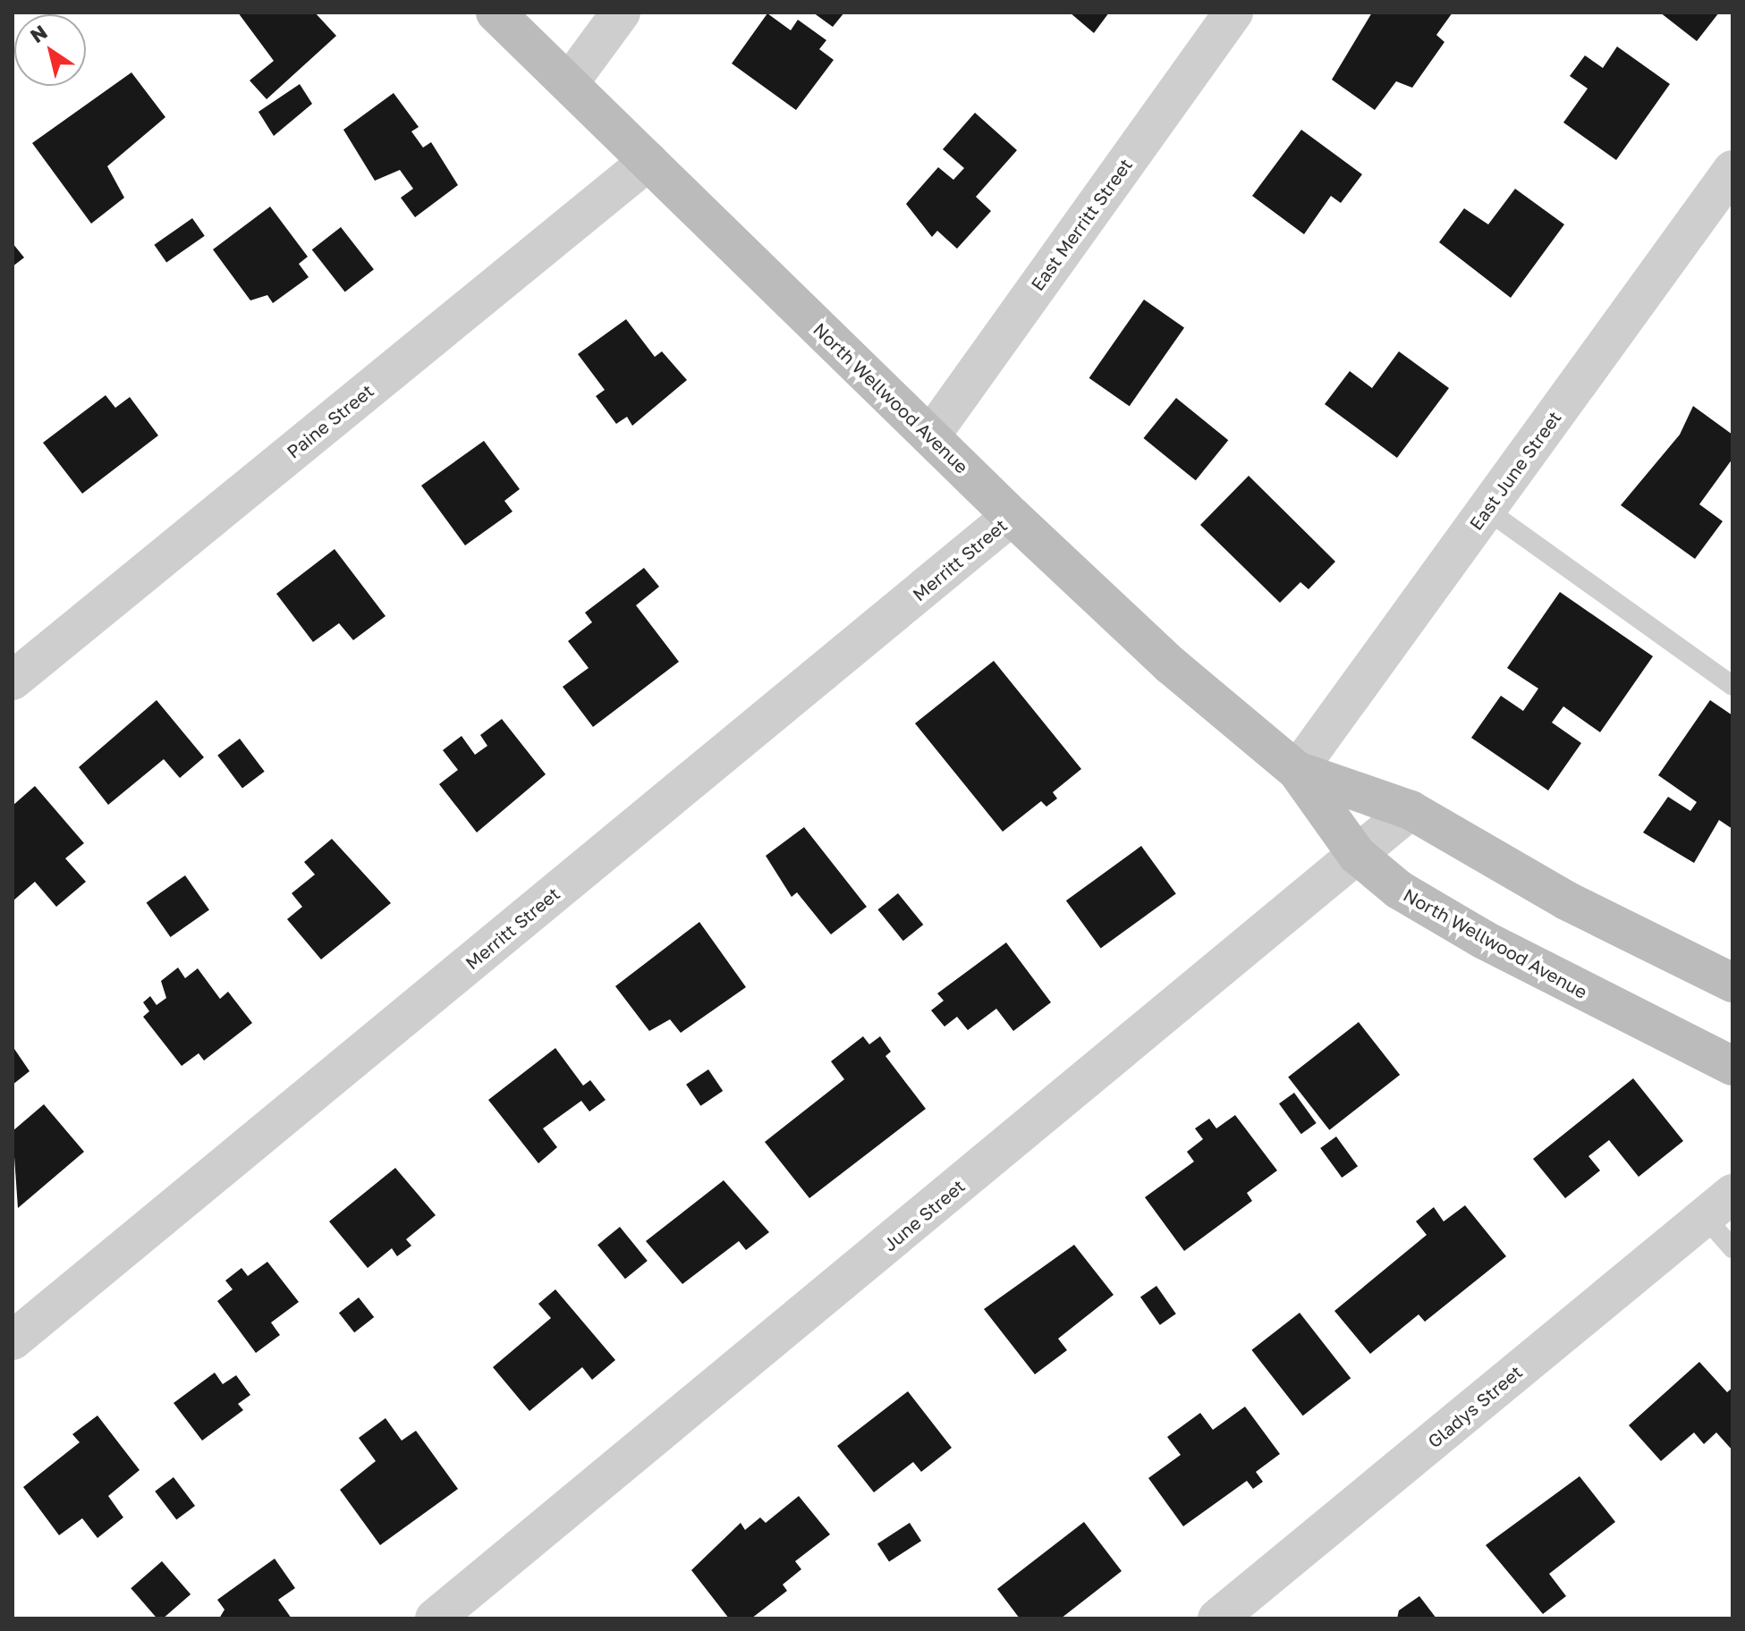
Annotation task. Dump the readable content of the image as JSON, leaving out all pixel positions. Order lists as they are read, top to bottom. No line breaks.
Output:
{"streets":{"main road":["North Wellwood Avenue"],"street":["East Merritt Street","Paine Street","East June Street","Merritt Street","June Street","Gladys Street"]},"crossings":[["East Merritt Street","North Wellwood Avenue"],["North Wellwood Avenue","Paine Street"],["North Wellwood Avenue","East June Street"],["North Wellwood Avenue","Merritt Street"],["North Wellwood Avenue","June Street"]],"north":"top left"}
